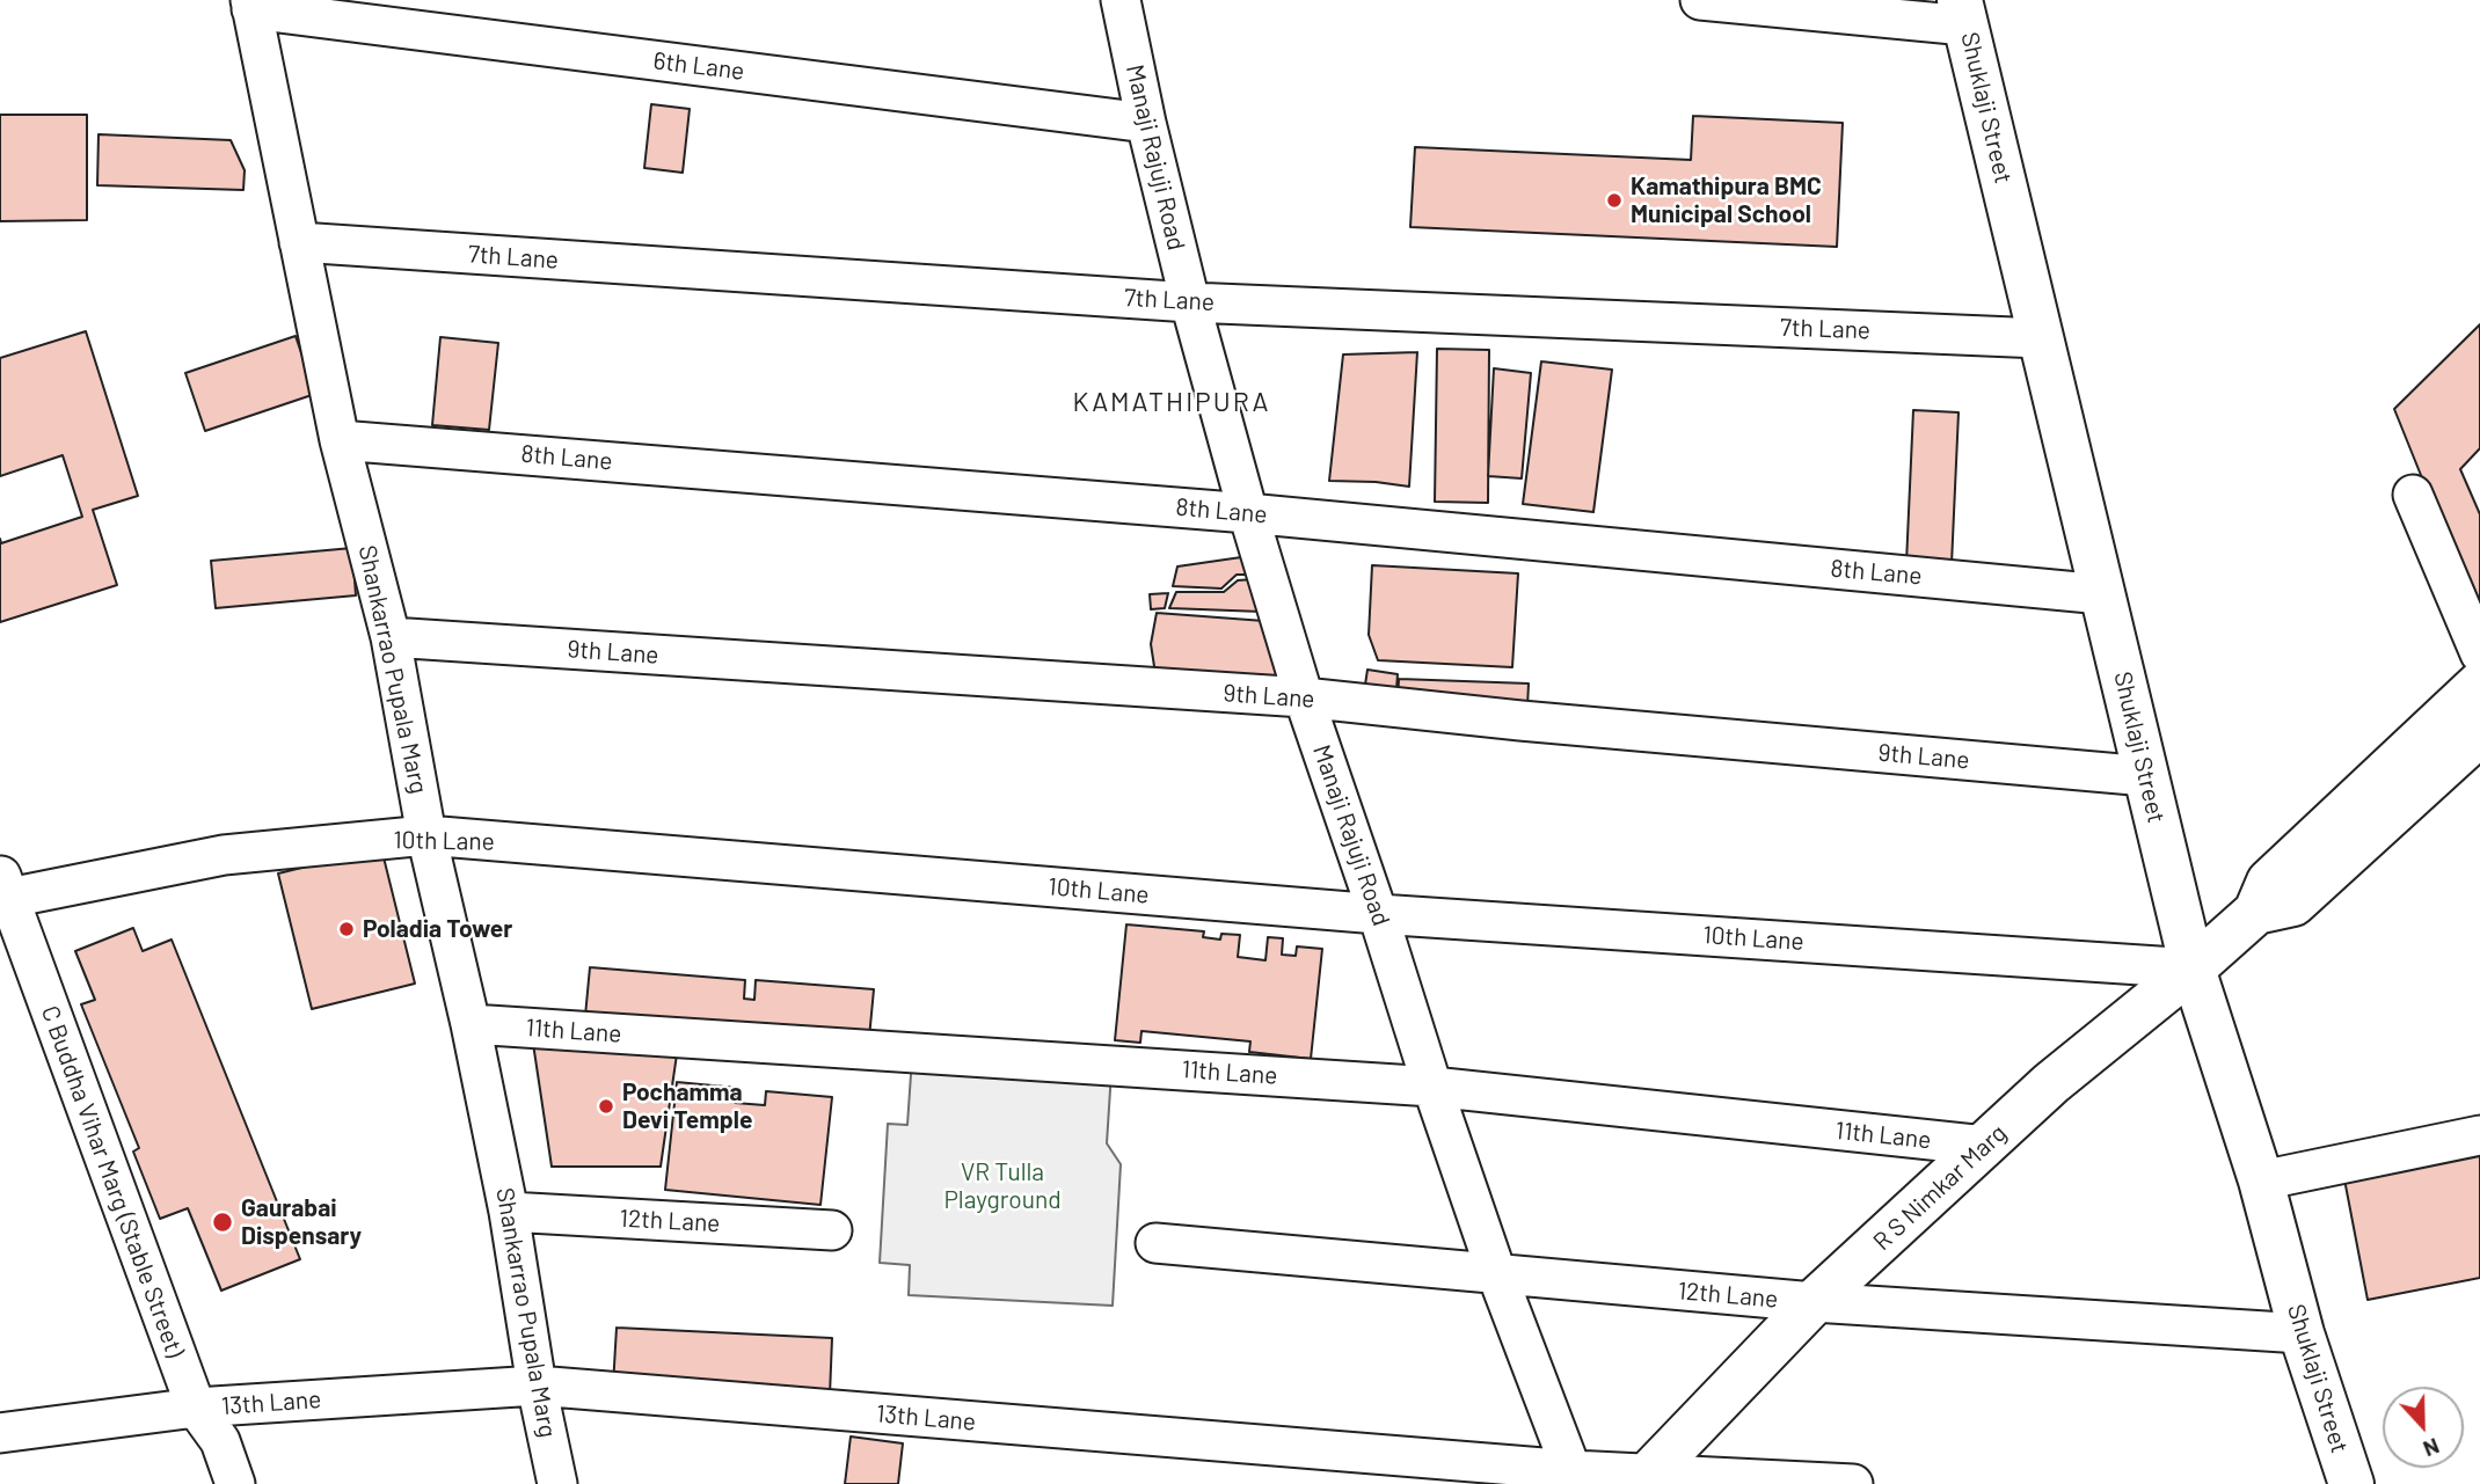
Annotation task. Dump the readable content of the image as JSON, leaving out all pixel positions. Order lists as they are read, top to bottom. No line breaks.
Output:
{"streets":{"street":["6th Lane","Shuklaji Street","Manaji Rajuji Road","7th Lane","8th Lane","9th Lane","Shankarrao Pupala Marg","10th Lane","11th Lane","C Buddha Vihar Marg (Stable Street)","R S Nimkar Marg","12th Lane","13th Lane"]},"crossings":[["6th Lane","Manaji Rajuji Road"],["6th Lane","Shankarrao Pupala Marg"],["Shuklaji Street","7th Lane"],["Shuklaji Street","8th Lane"],["Shuklaji Street","9th Lane"],["Shuklaji Street","10th Lane"],["Shuklaji Street","R S Nimkar Marg"],["Shuklaji Street","12th Lane"],["Manaji Rajuji Road","7th Lane"],["Manaji Rajuji Road","8th Lane"],["Manaji Rajuji Road","9th Lane"],["Manaji Rajuji Road","10th Lane"],["Manaji Rajuji Road","11th Lane"],["Manaji Rajuji Road","12th Lane"],["Manaji Rajuji Road","13th Lane"],["7th Lane","Shankarrao Pupala Marg"],["8th Lane","Shankarrao Pupala Marg"],["9th Lane","Shankarrao Pupala Marg"],["Shankarrao Pupala Marg","10th Lane"],["Shankarrao Pupala Marg","11th Lane"],["Shankarrao Pupala Marg","12th Lane"],["Shankarrao Pupala Marg","13th Lane"],["10th Lane","C Buddha Vihar Marg (Stable Street)"],["10th Lane","R S Nimkar Marg"],["11th Lane","R S Nimkar Marg"],["C Buddha Vihar Marg (Stable Street)","13th Lane"],["R S Nimkar Marg","12th Lane"],["R S Nimkar Marg","13th Lane"]],"districts":["KAMATHIPURA"],"parks":["VR Tulla Playground"],"places":["Kamathipura BMC Municipal School","Poladia Tower","Pochamma Devi Temple","Gaurabai Dispensary"],"north":"bottom"}
